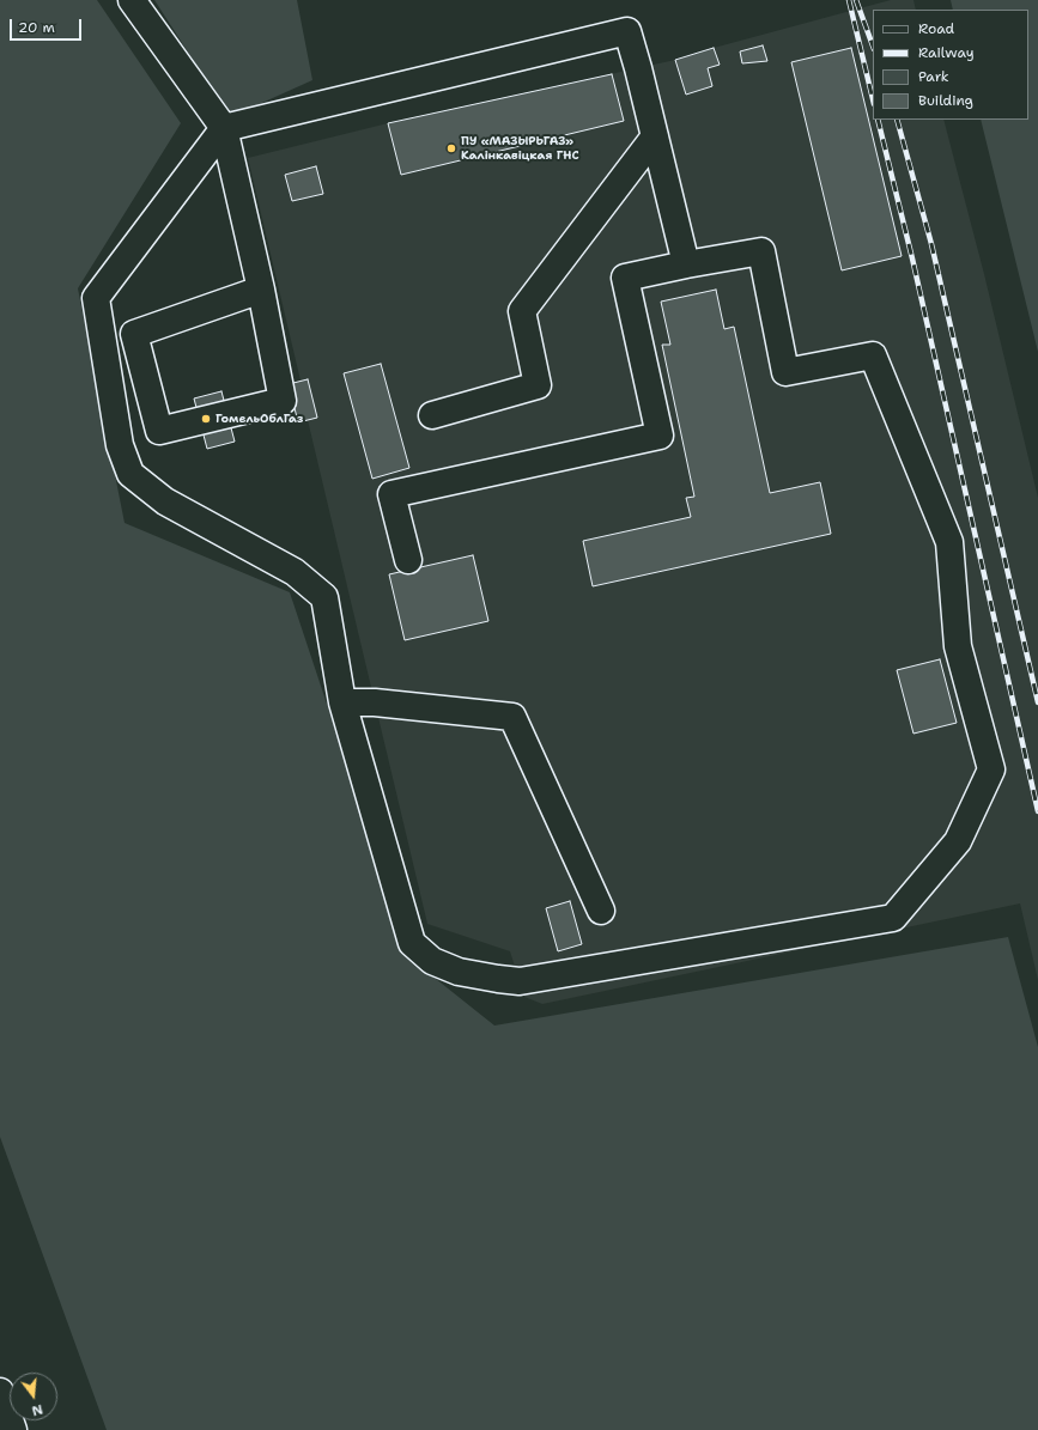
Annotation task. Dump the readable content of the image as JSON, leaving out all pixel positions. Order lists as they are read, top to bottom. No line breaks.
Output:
{"places":["ПУ «МАЗЫРЬГАЗ» Калінкавіцкая ГНС","ГомельОблГаз"],"legend":["Road","Railway","Park","Building"],"scale_bar":"20 m","north":"bottom"}
